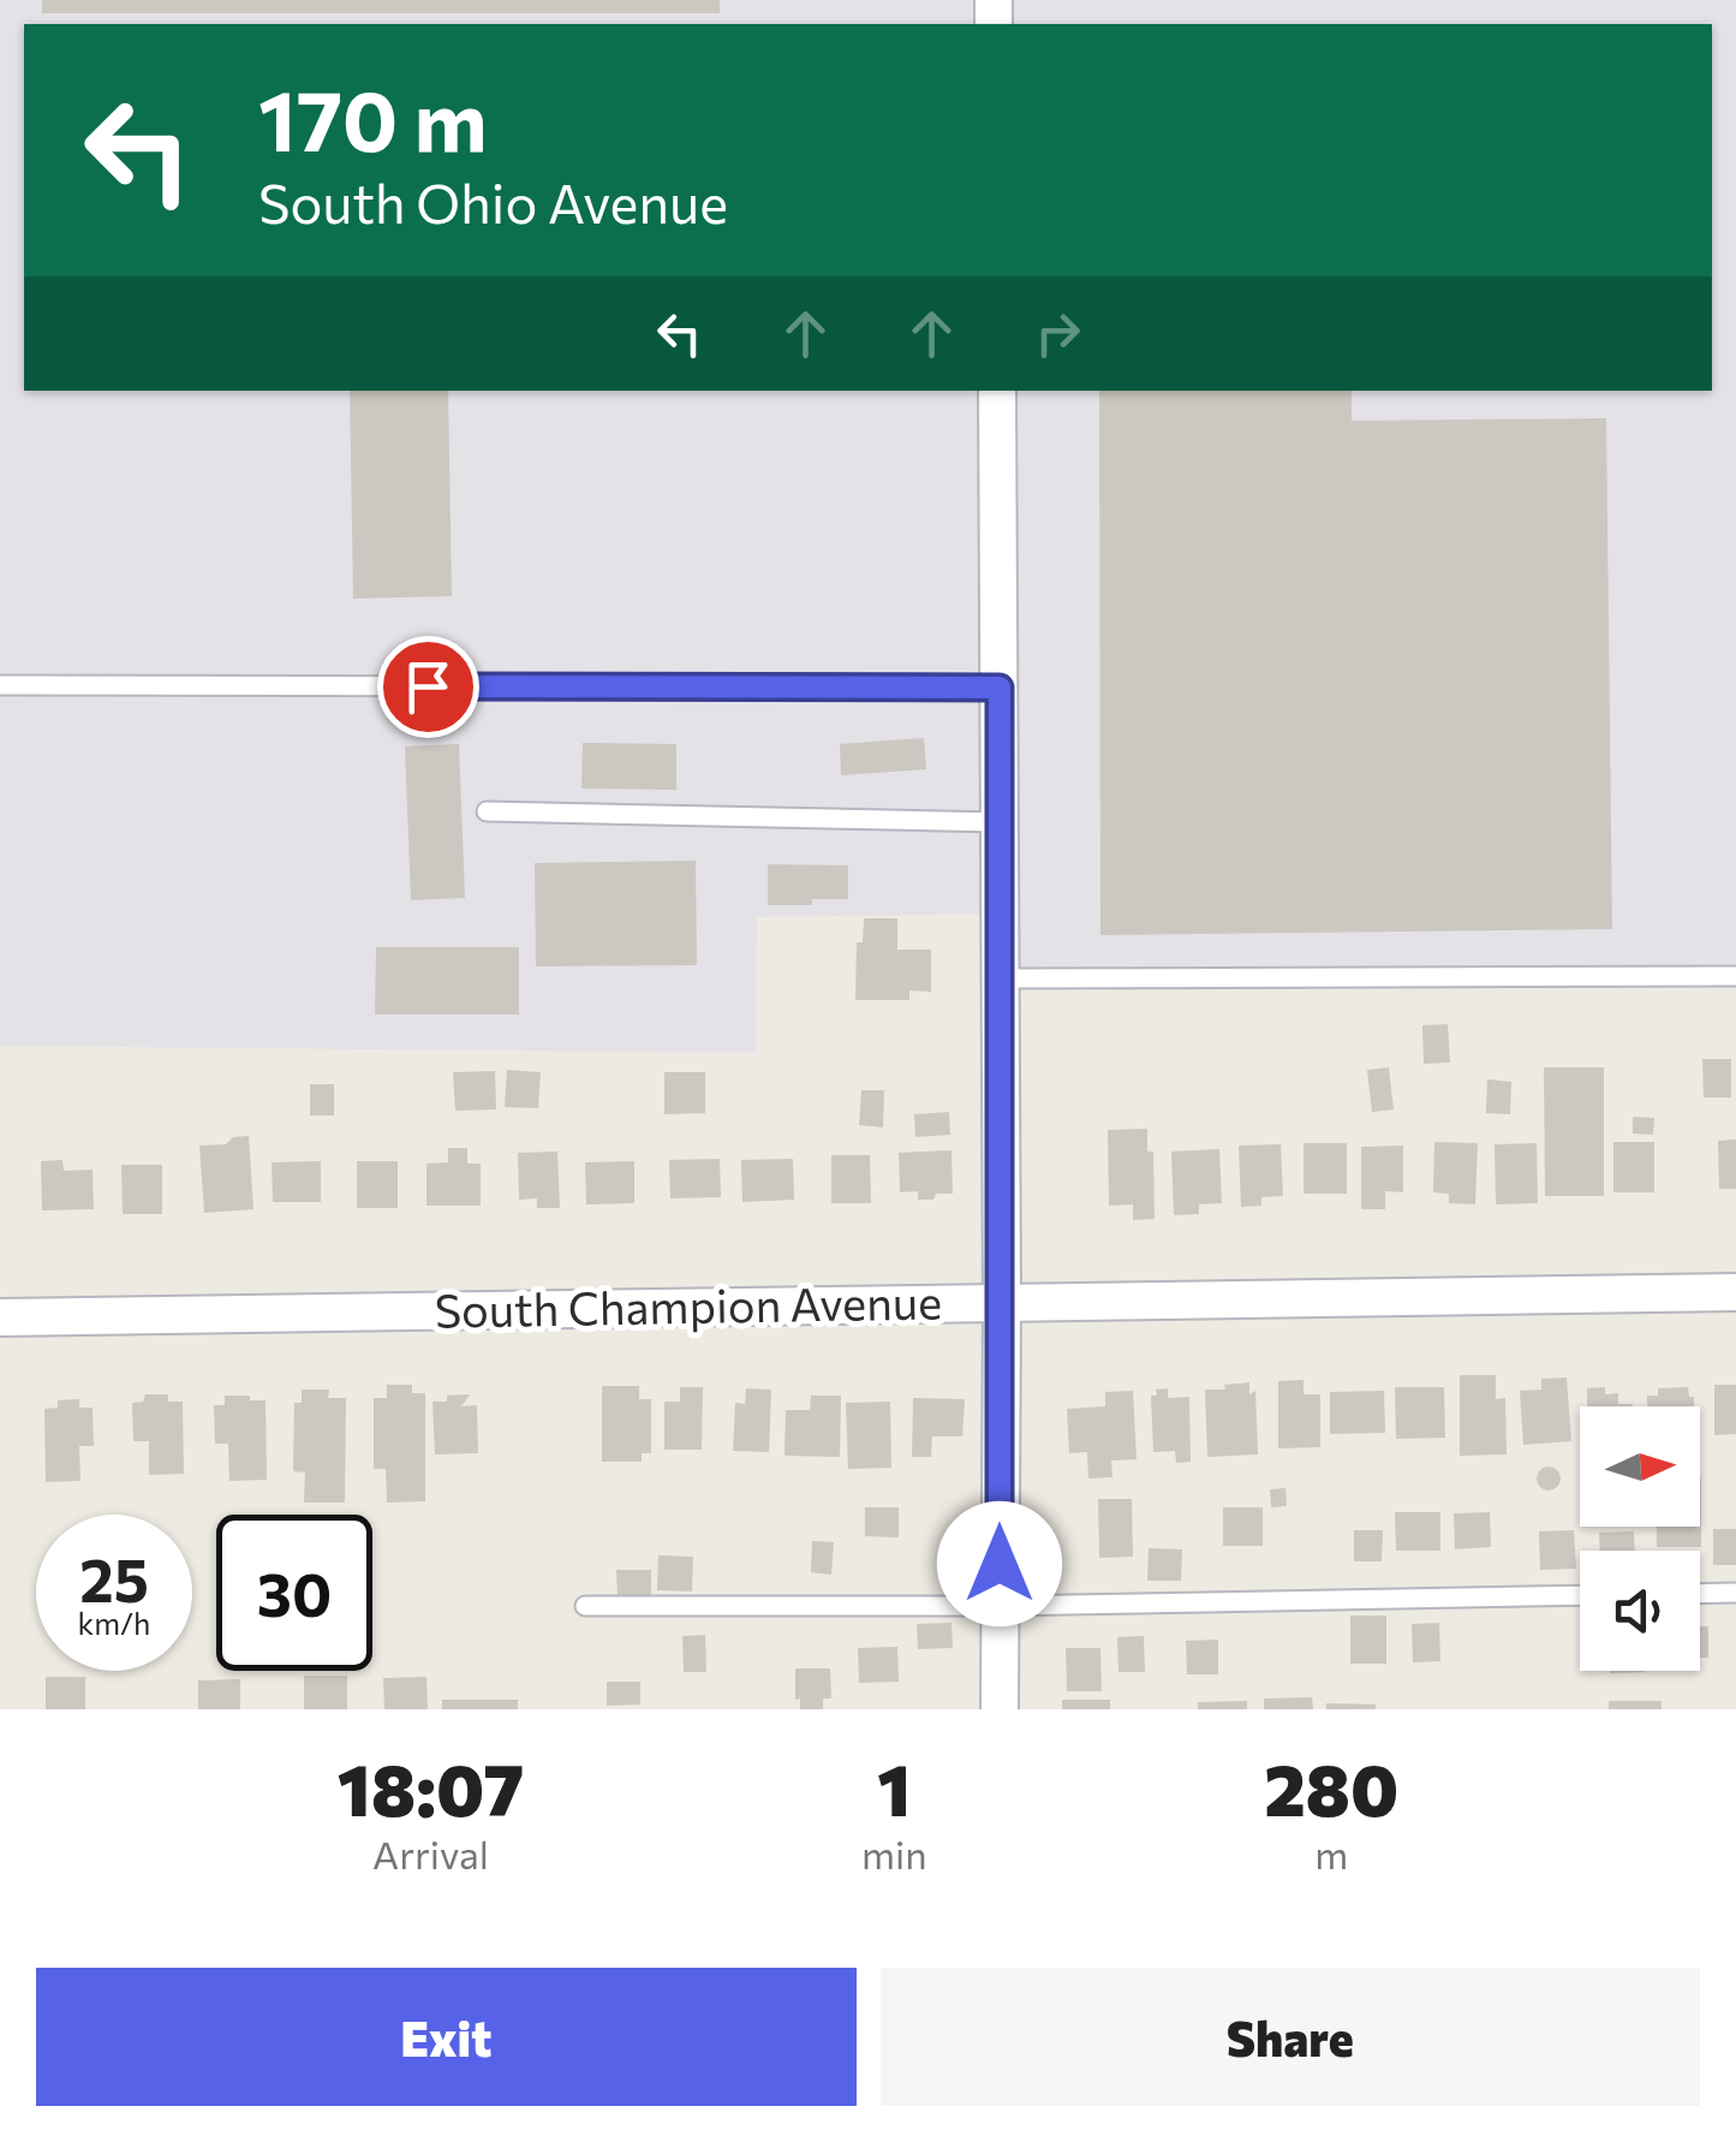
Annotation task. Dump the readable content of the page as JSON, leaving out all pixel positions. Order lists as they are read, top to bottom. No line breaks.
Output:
{"streets":{"street":["South Champion Avenue"]},"north":"right","page":{"turn":["170 m","South Ohio Avenue"],"speed":"25 km/h","limit":"30","eta":["18:07","Arrival","1","min","280","m"],"buttons":["Exit","Share"]}}
